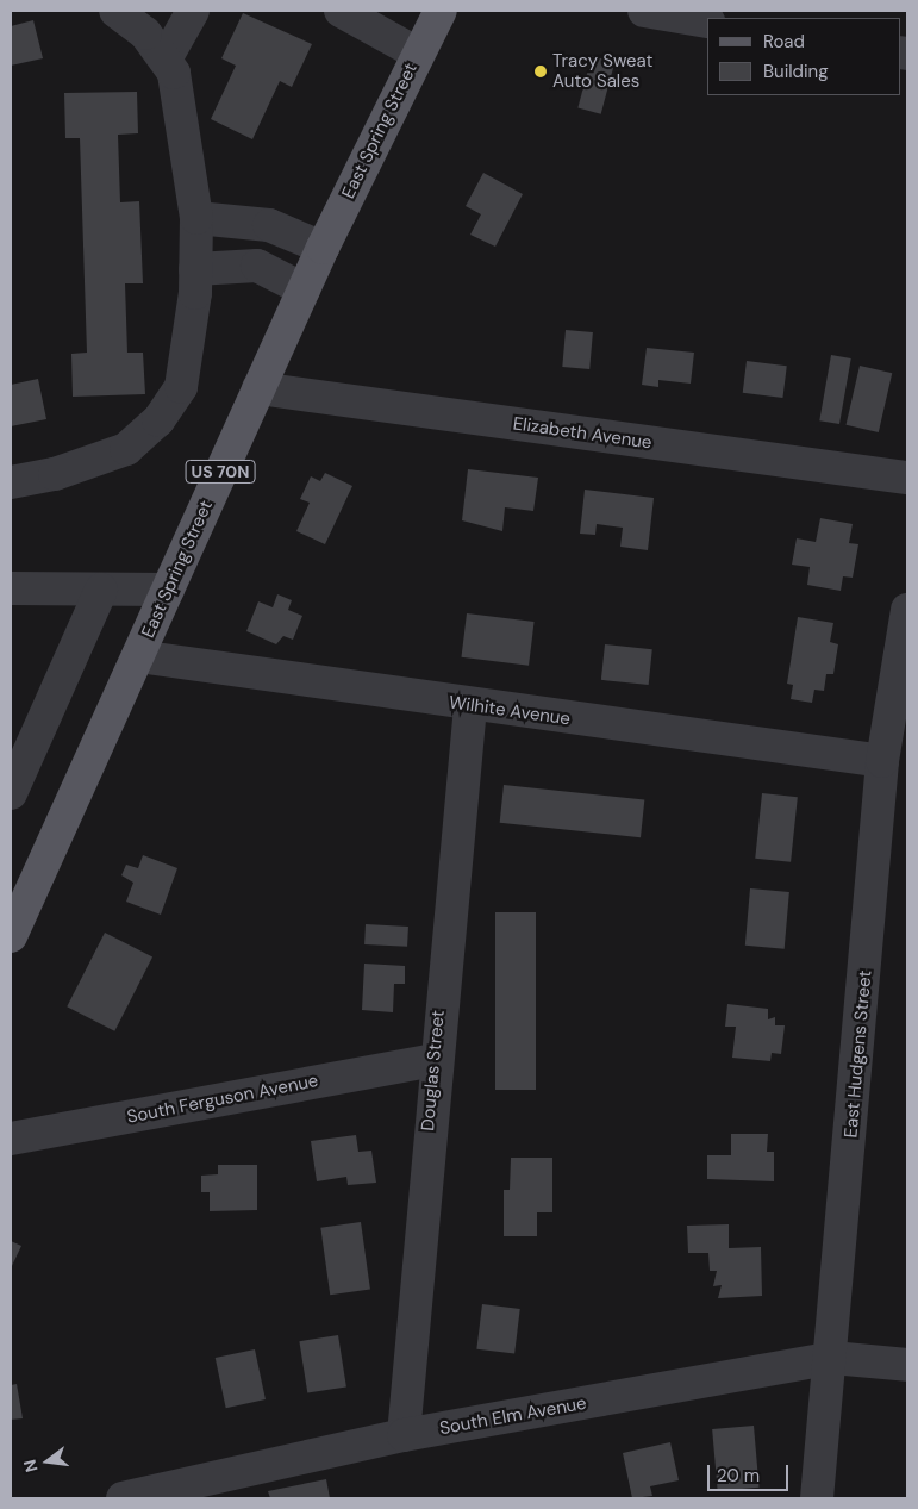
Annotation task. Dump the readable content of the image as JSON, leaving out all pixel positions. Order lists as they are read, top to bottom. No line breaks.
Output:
{"streets":{"main road":["East Spring Street","US 70N"],"street":["Elizabeth Avenue","Wilhite Avenue","East Hudgens Street","Douglas Street","South Ferguson Avenue","South Elm Avenue"]},"crossings":[["East Spring Street","Elizabeth Avenue"],["East Spring Street","Wilhite Avenue"],["Wilhite Avenue","East Hudgens Street"],["Wilhite Avenue","Douglas Street"],["East Hudgens Street","South Elm Avenue"],["Douglas Street","South Ferguson Avenue"],["Douglas Street","South Elm Avenue"]],"places":["Tracy Sweat Auto Sales"],"legend":["Road","Building"],"scale_bar":"20 m","north":"left"}
